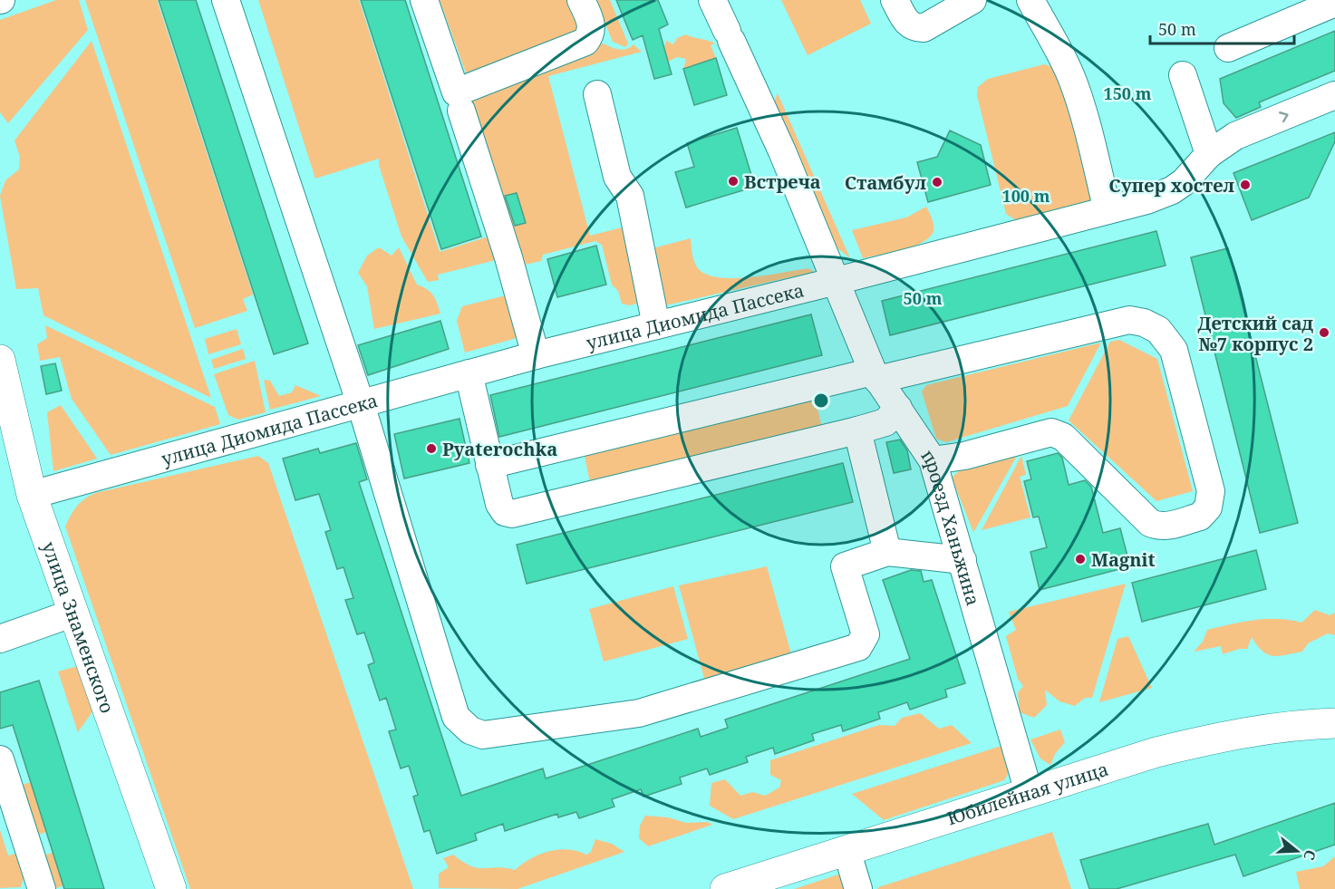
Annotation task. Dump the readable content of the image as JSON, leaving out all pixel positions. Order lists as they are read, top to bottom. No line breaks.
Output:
{"streets":{"main road":["улица Знаменского","Юбилейная улица"],"street":["улица Диомида Пассека","проезд Ханьжина"]},"crossings":[["улица Диомида Пассека","проезд Ханьжина"],["улица Диомида Пассека","улица Знаменского"],["проезд Ханьжина","Юбилейная улица"]],"places":["Встреча","Стамбул","Супер хостел","Детский сад №7 корпус 2","Pyaterochka","Magnit"],"scale_bar":"50 m","north":"right","rings":["150 m","100 m","50 m"]}
